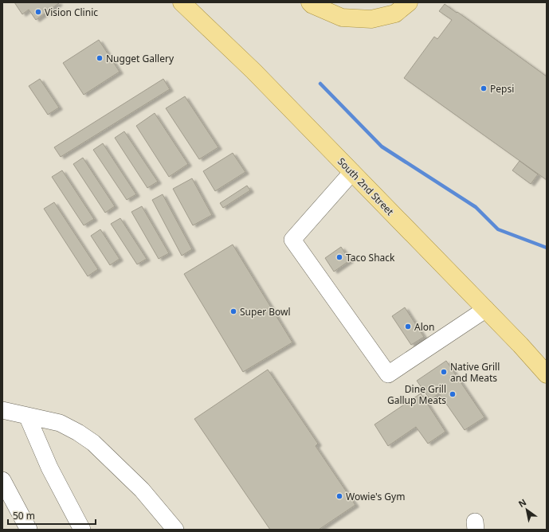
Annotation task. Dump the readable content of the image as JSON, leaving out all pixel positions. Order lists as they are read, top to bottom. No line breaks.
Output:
{"streets":{"main road":["South 2nd Street"]},"places":["Vision Clinic","Nugget Gallery","Pepsi","Taco Shack","Super Bowl","Alon","Native Grill and Meats","Dine Grill Gallup Meats","Wowie's Gym"],"scale_bar":"50 m","north":"top left"}
